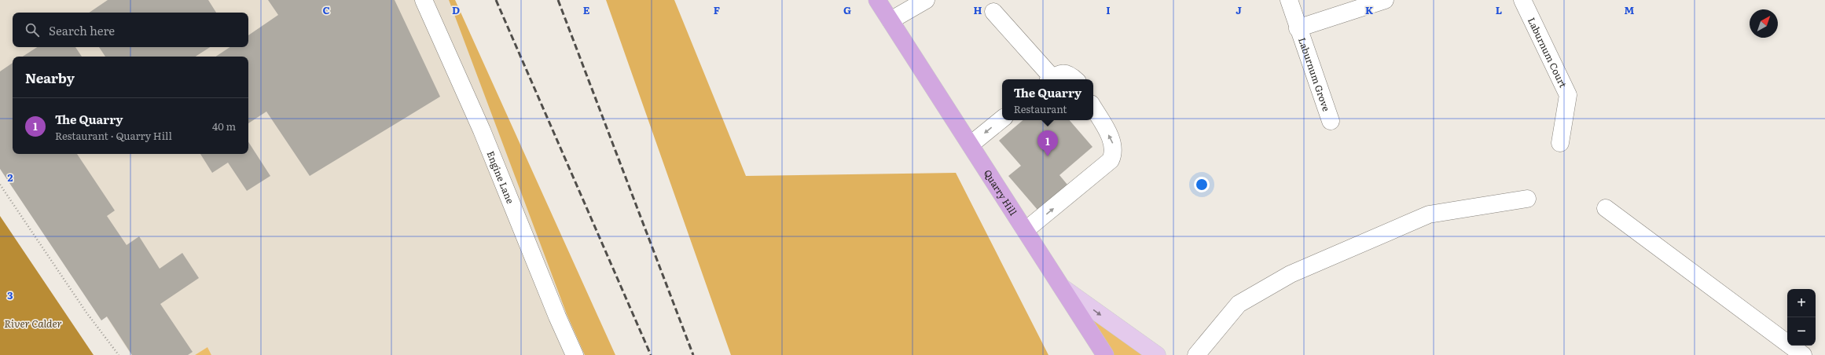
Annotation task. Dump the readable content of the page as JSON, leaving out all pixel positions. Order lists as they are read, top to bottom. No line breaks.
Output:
{"streets":{"highway":["Quarry Hill"],"street":["Laburnum Court","Laburnum Grove","Engine Lane"]},"water":["River Calder"],"north":"top right","page":{"search":"Search here","heading":"Nearby","popup":["The Quarry","Restaurant"],"list":[{"mark":"1","name":"The Quarry","note":"Restaurant · Quarry Hill","value":"40 m"}],"pins":"1","map_buttons":["+","−"]},"grid":{"columns":["C","D","E","F","G","H","I","J","K","L","M"],"rows":["2","3"]}}
